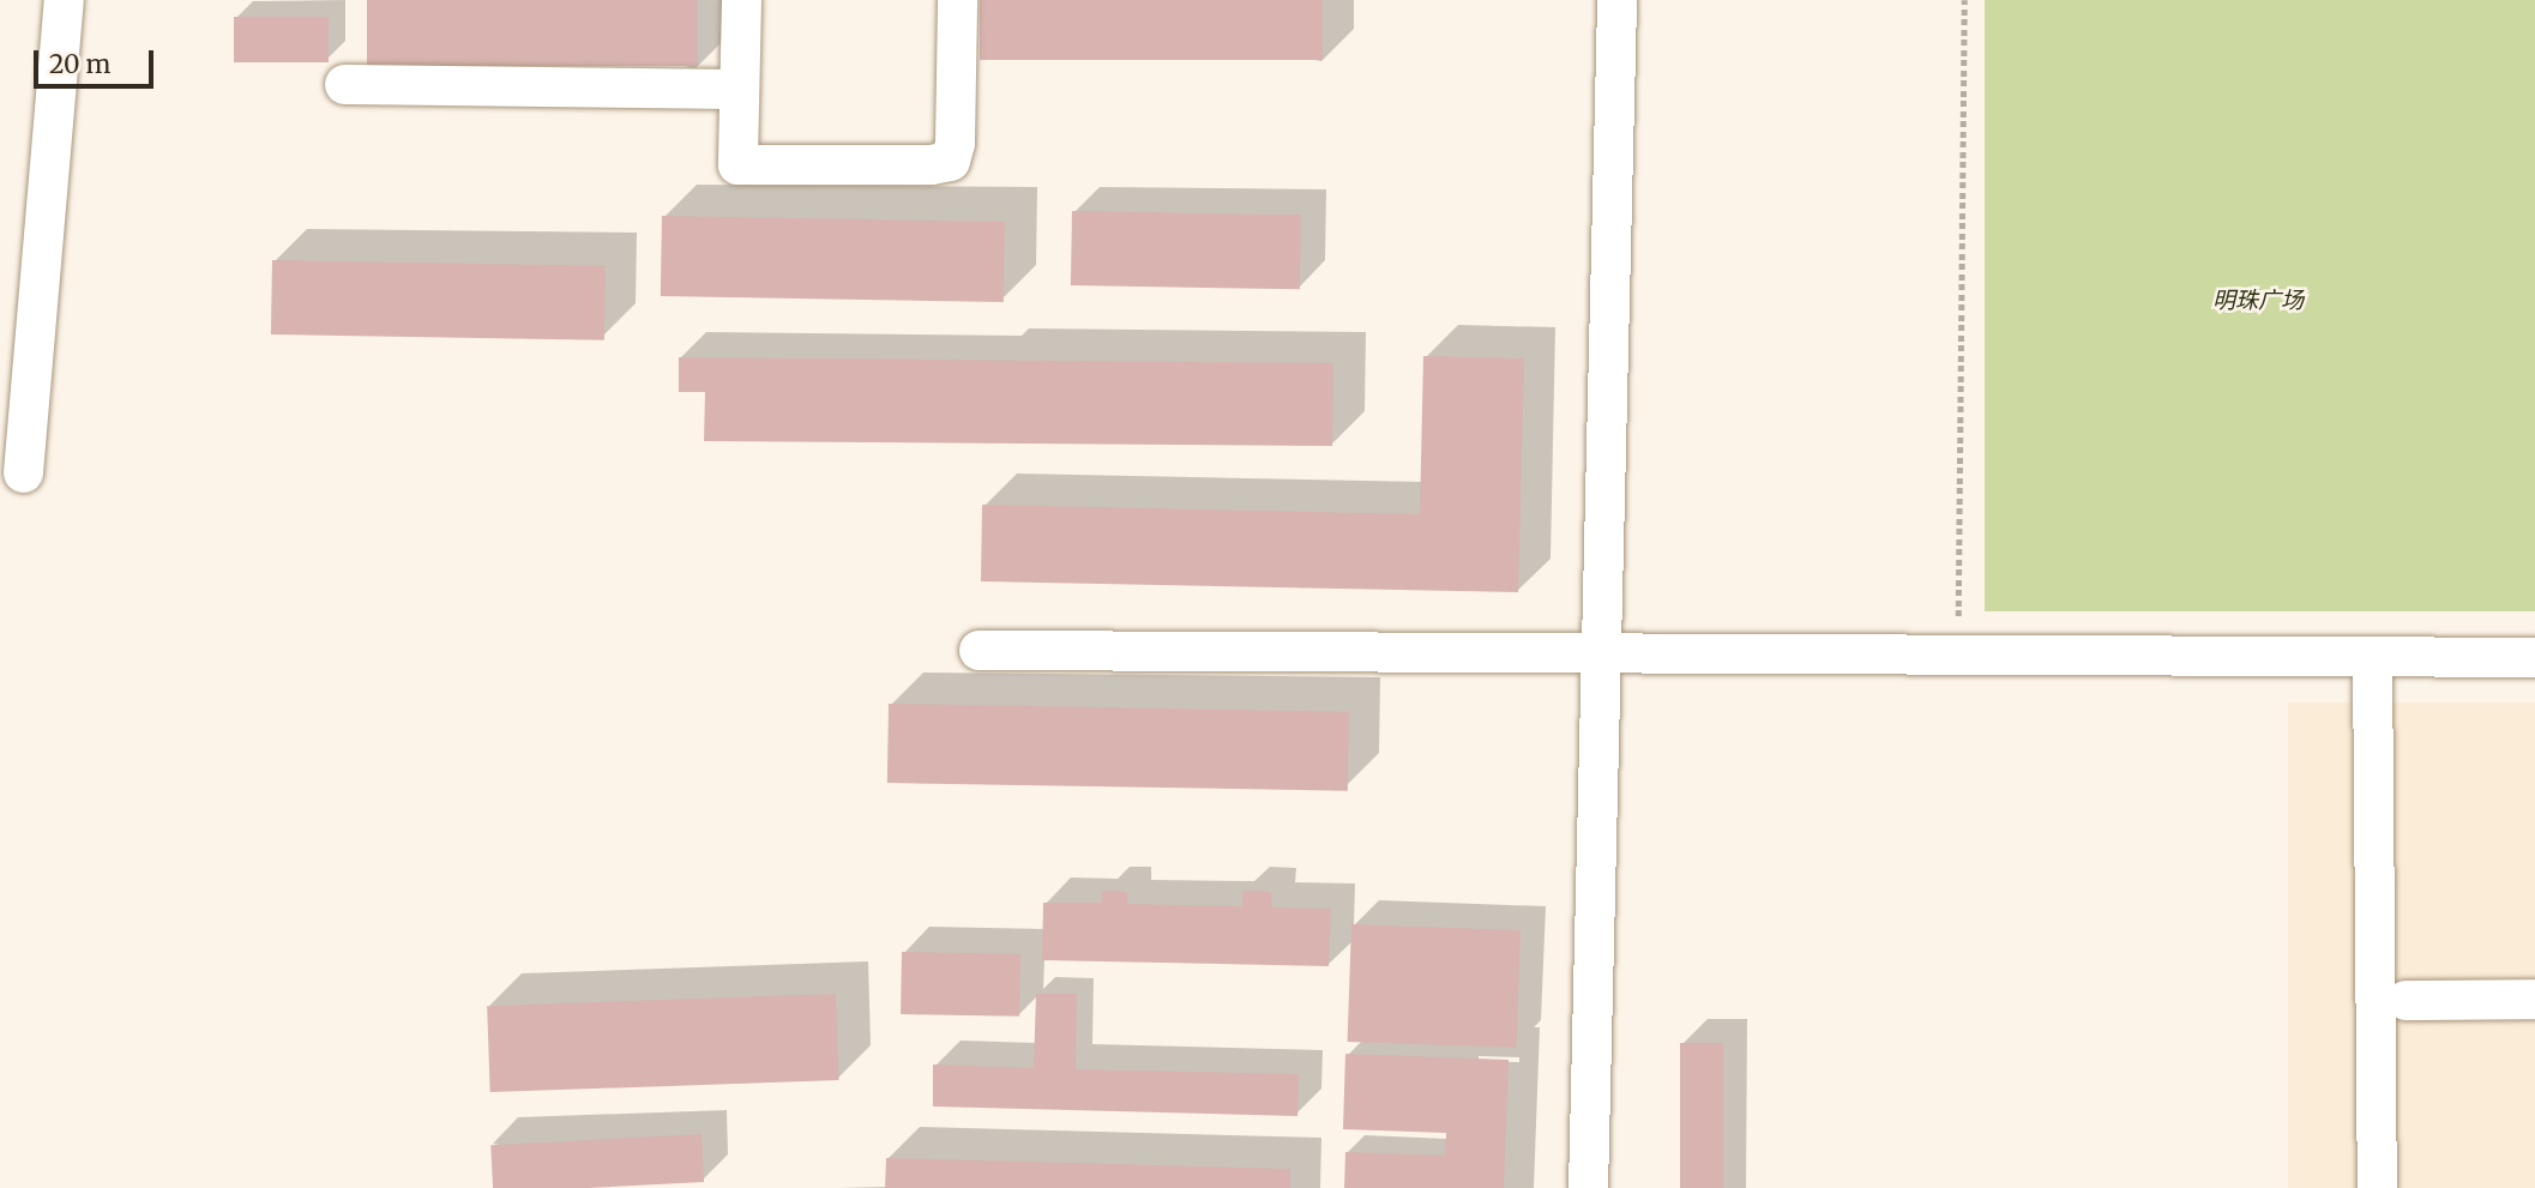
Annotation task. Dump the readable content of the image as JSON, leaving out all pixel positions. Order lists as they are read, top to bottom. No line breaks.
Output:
{"parks":["明珠广场"],"scale_bar":"20 m"}
